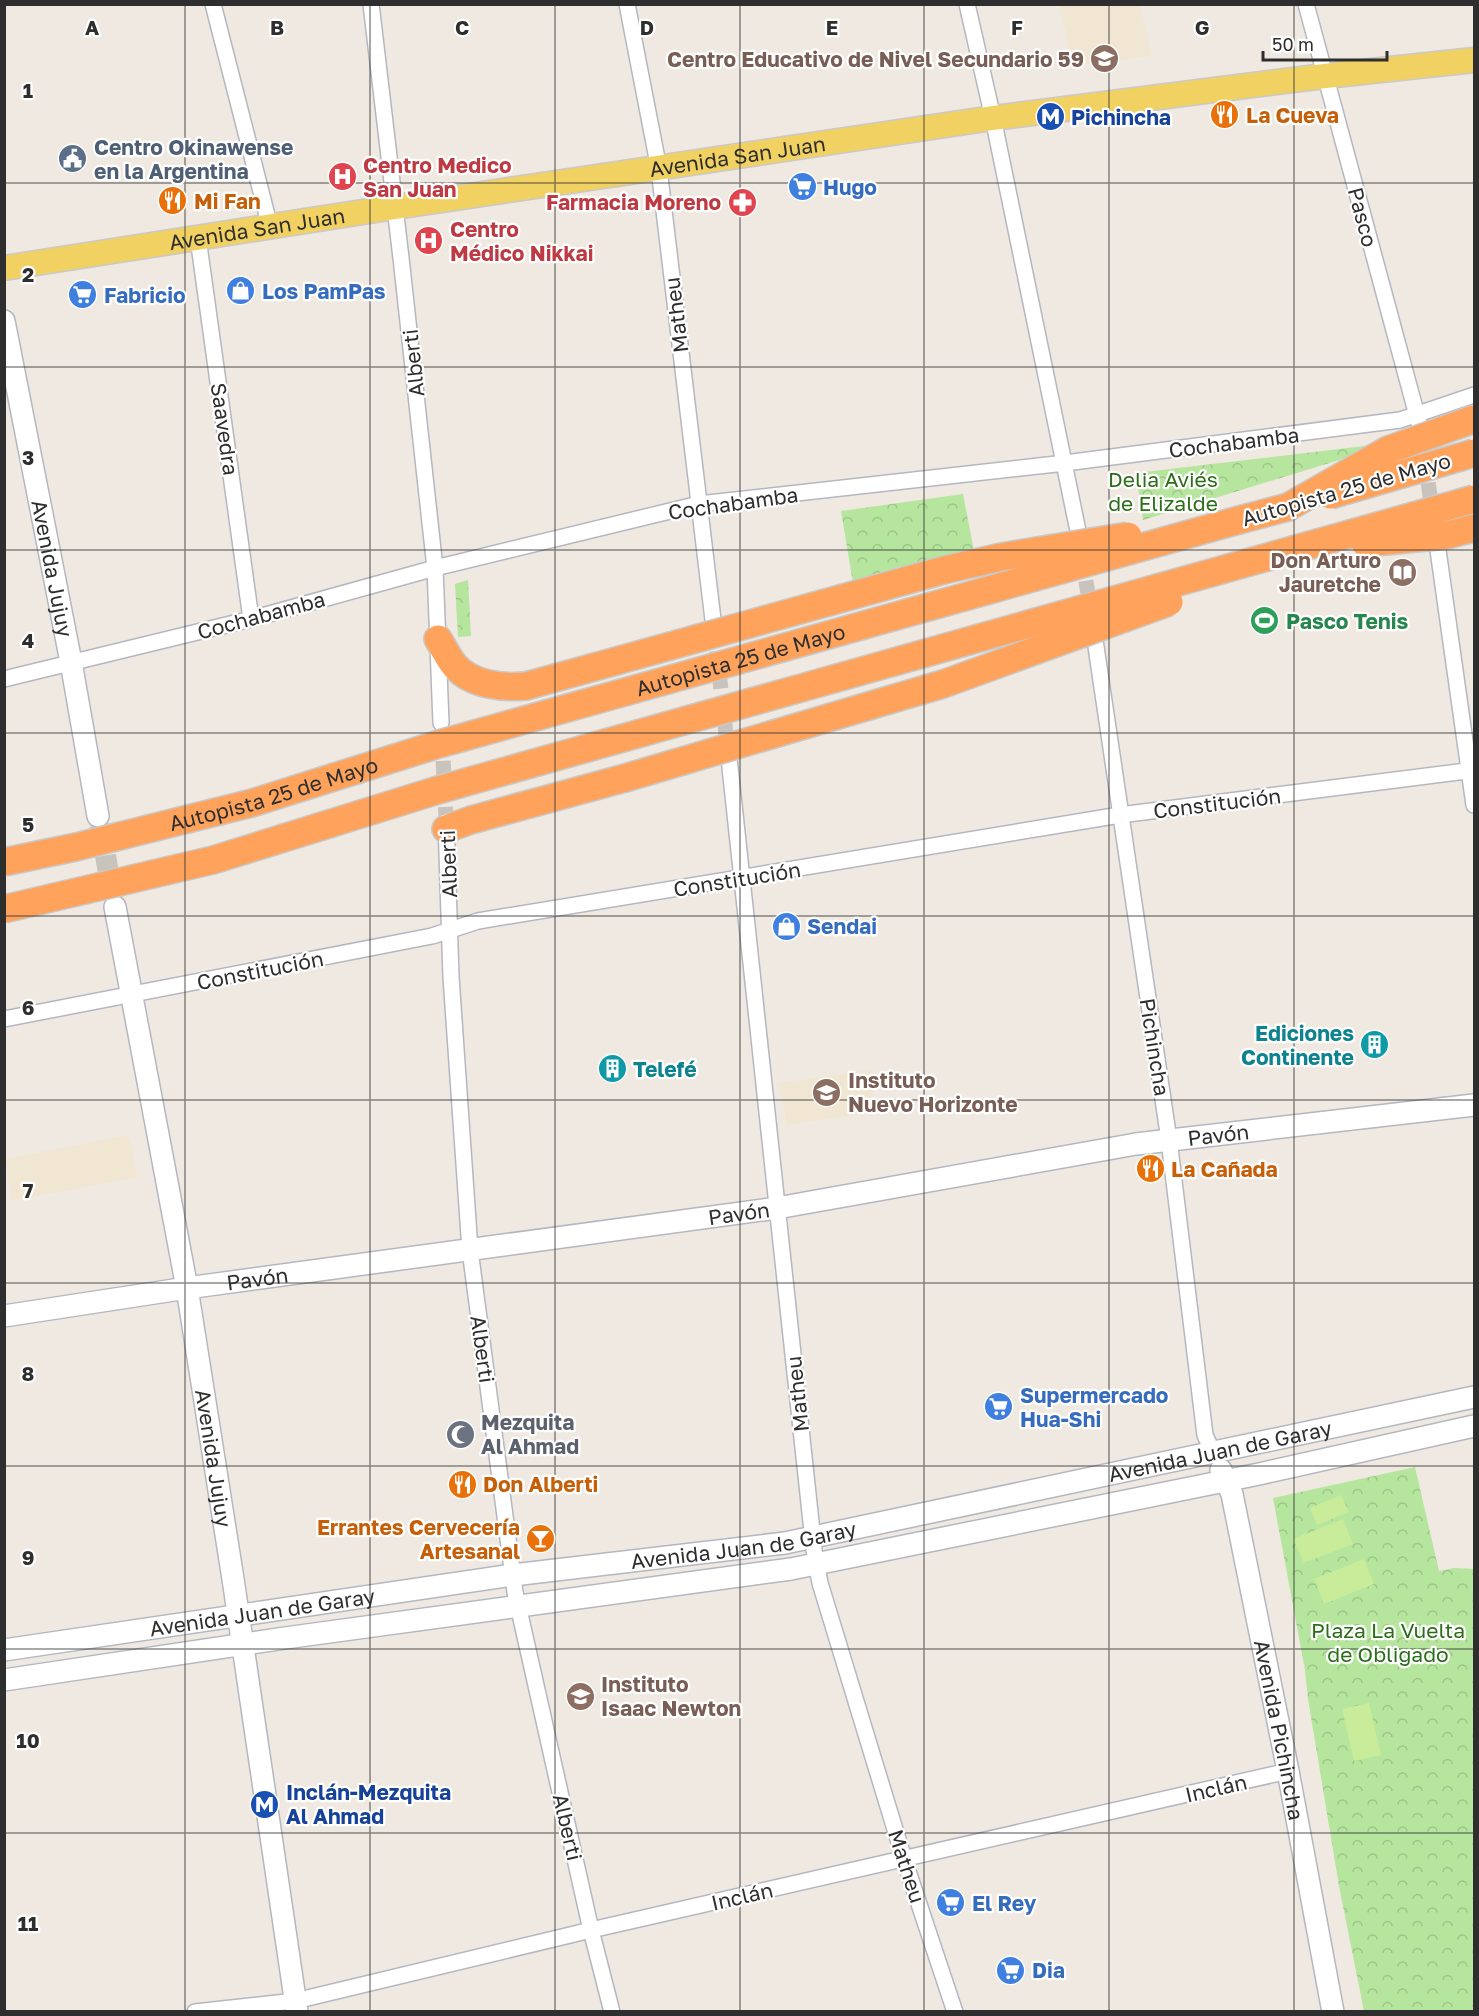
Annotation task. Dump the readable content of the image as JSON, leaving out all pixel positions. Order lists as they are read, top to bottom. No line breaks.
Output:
{"streets":{"highway":["Autopista 25 de Mayo"],"main road":["Avenida San Juan","Avenida Jujuy","Pavón","Avenida Juan de Garay","Avenida Pichincha"],"street":["Pasco","Matheu","Alberti","Saavedra","Cochabamba","Constitución","Pichincha","Inclán"]},"crossings":[["Avenida San Juan","Pasco"],["Avenida San Juan","Matheu"],["Avenida San Juan","Alberti"],["Avenida San Juan","Saavedra"],["Pasco","Cochabamba"],["Matheu","Cochabamba"],["Matheu","Constitución"],["Matheu","Pavón"],["Matheu","Avenida Juan de Garay"],["Matheu","Inclán"],["Alberti","Cochabamba"],["Alberti","Constitución"],["Alberti","Pavón"],["Alberti","Avenida Juan de Garay"],["Alberti","Inclán"],["Saavedra","Cochabamba"],["Cochabamba","Avenida Jujuy"],["Avenida Jujuy","Constitución"],["Avenida Jujuy","Pavón"],["Avenida Jujuy","Avenida Juan de Garay"],["Avenida Jujuy","Inclán"],["Constitución","Pichincha"],["Pichincha","Pavón"],["Pichincha","Avenida Juan de Garay"],["Pichincha","Avenida Pichincha"],["Avenida Juan de Garay","Avenida Pichincha"],["Avenida Pichincha","Inclán"]],"parks":["Delia Aviés de Elizalde","Plaza La Vuelta de Obligado"],"places":{"school or university":["Centro Educativo de Nivel Secundario 59","Instituto Nuevo Horizonte","Instituto Isaac Newton"],"restaurant":["La Cueva","Mi Fan","La Cañada","Don Alberti"],"metro station":["Pichincha","Inclán-Mezquita Al Ahmad"],"public building":["Centro Okinawense en la Argentina"],"hospital":["Centro Medico San Juan","Centro Médico Nikkai"],"supermarket":["Hugo","Fabricio","Supermercado Hua-Shi","El Rey","Dia"],"pharmacy":["Farmacia Moreno"],"shop":["Los PamPas","Sendai"],"library":["Don Arturo Jauretche"],"sports":["Pasco Tenis"],"building":["Ediciones Continente","Telefé"],"mosque":["Mezquita Al Ahmad"],"bar":["Errantes Cervecería Artesanal"]},"scale_bar":"50 m","grid":{"columns":["A","B","C","D","E","F","G"],"rows":["1","2","3","4","5","6","7","8","9","10","11"]}}
